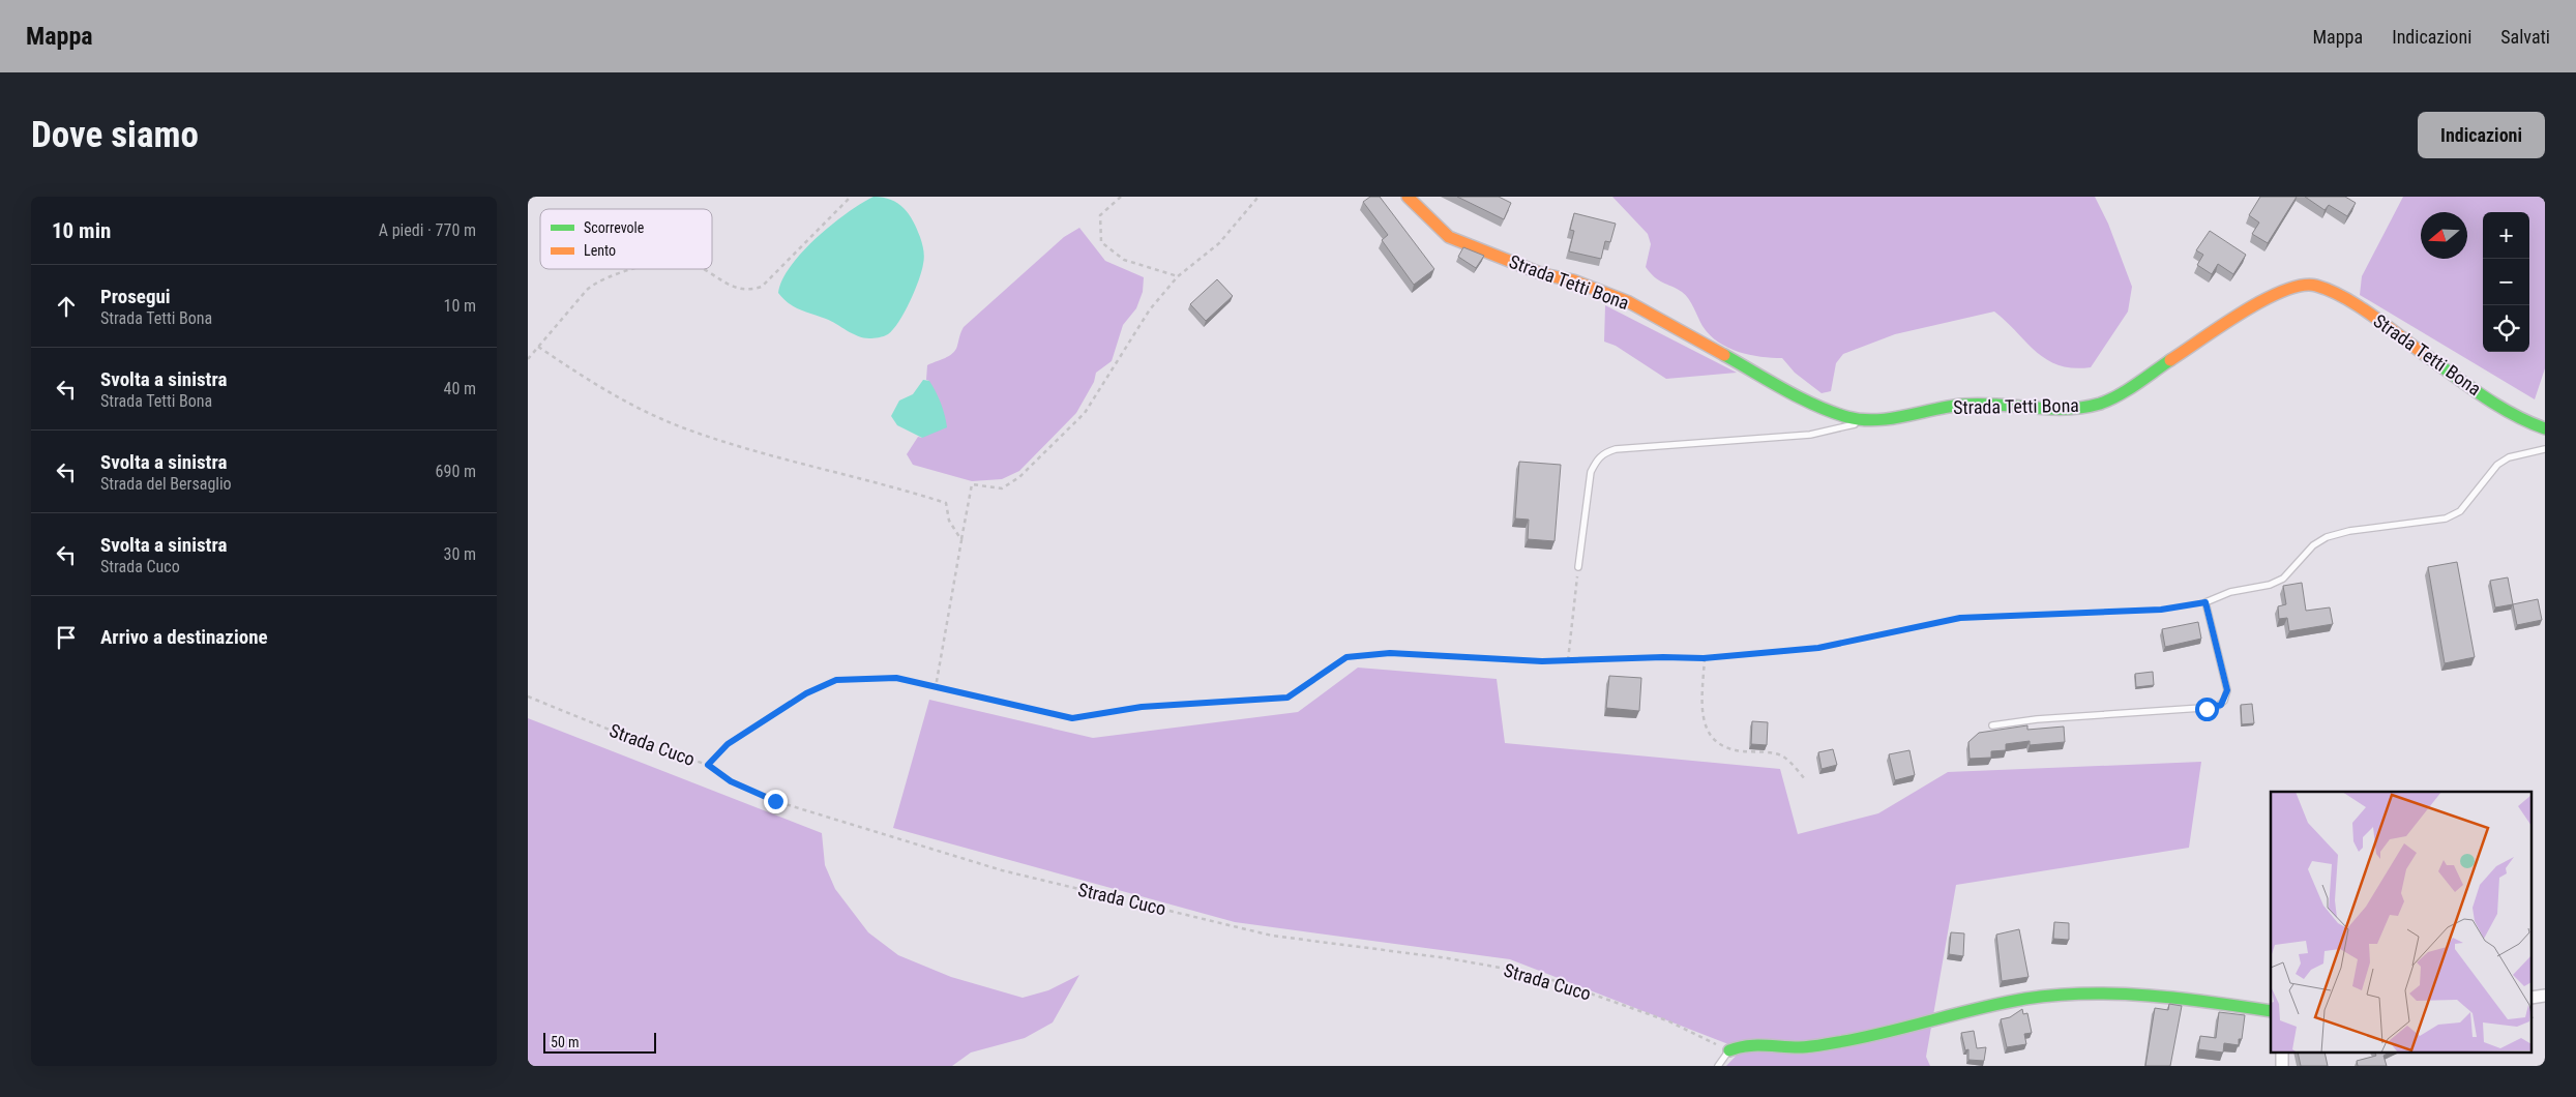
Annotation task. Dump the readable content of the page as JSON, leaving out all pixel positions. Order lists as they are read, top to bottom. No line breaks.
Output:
{"streets":{"street":["Strada Tetti Bona"],"path":["Strada Cuco"]},"legend":["Scorrevole","Lento"],"scale_bar":"50 m","north":"left","page":{"header":"Mappa","nav":["Mappa","Indicazioni","Salvati"],"buttons":"Indicazioni","title":"Dove siamo","heading":["10 min","A piedi · 770 m"],"map_buttons":["+","−"],"list":[["Prosegui","Strada Tetti Bona","10 m"],["Svolta a sinistra","Strada Tetti Bona","40 m"],["Svolta a sinistra","Strada del Bersaglio","690 m"],["Svolta a sinistra","Strada Cuco","30 m"],"Arrivo a destinazione"],"scale":"50 m"}}
